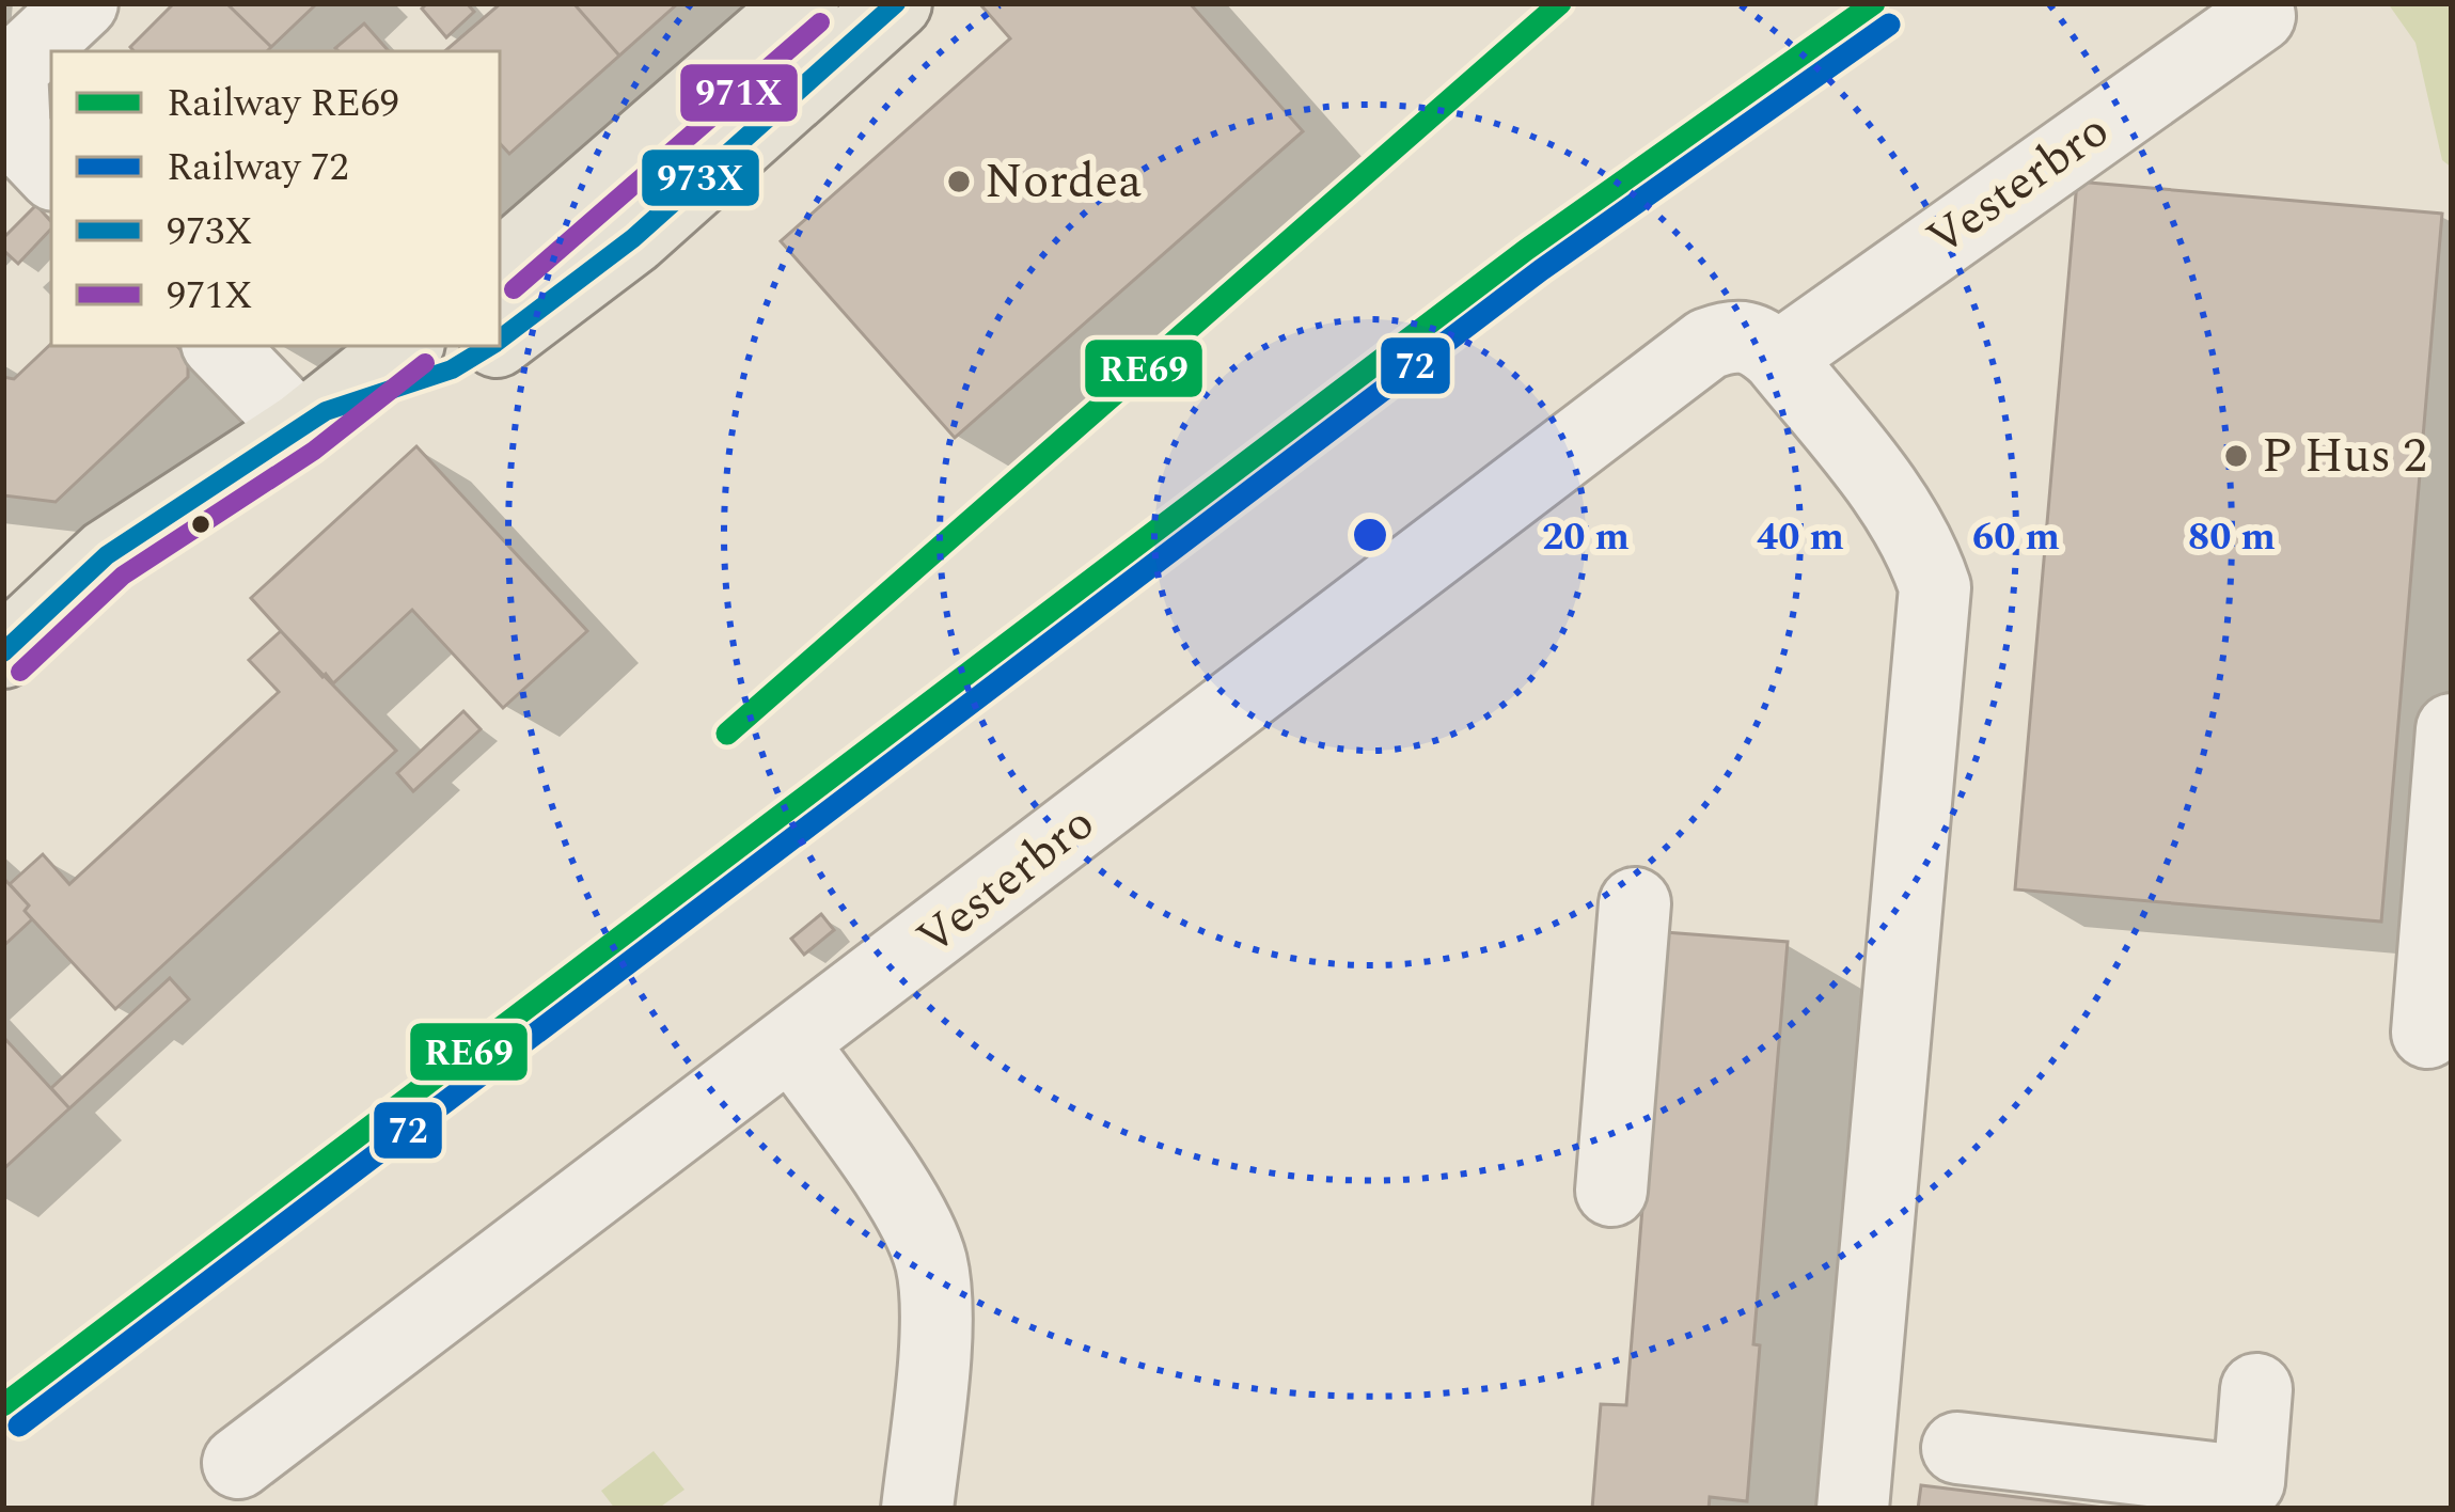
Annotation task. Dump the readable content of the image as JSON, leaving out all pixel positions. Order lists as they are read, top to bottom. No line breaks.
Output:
{"streets":{"street":["Vesterbro"]},"places":["Nordea","P Hus 2"],"lines":["rail line RE69","transit line 973X","transit line 971X","rail line 72"],"legend":["Railway RE69","Railway 72","973X","971X"],"rings":["20 m","40 m","60 m","80 m"]}
